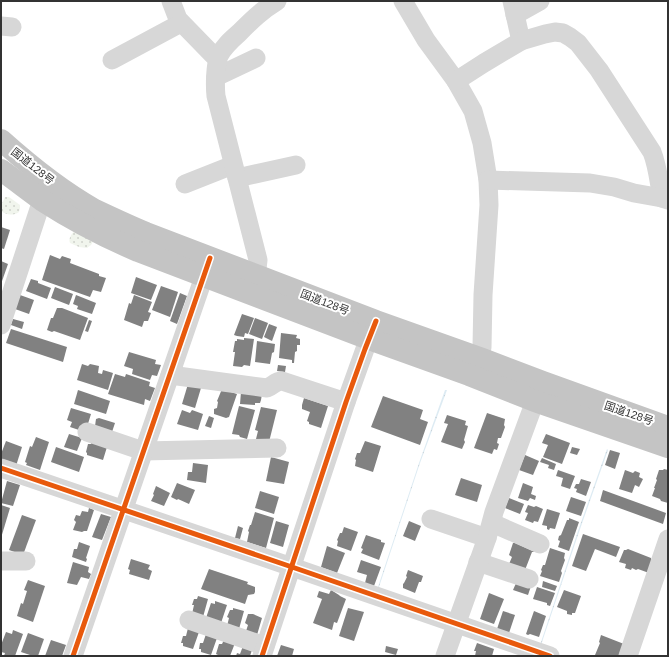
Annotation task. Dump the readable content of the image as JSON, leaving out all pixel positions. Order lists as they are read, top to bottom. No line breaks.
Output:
{"streets":{"highway":["国道128号"]}}
